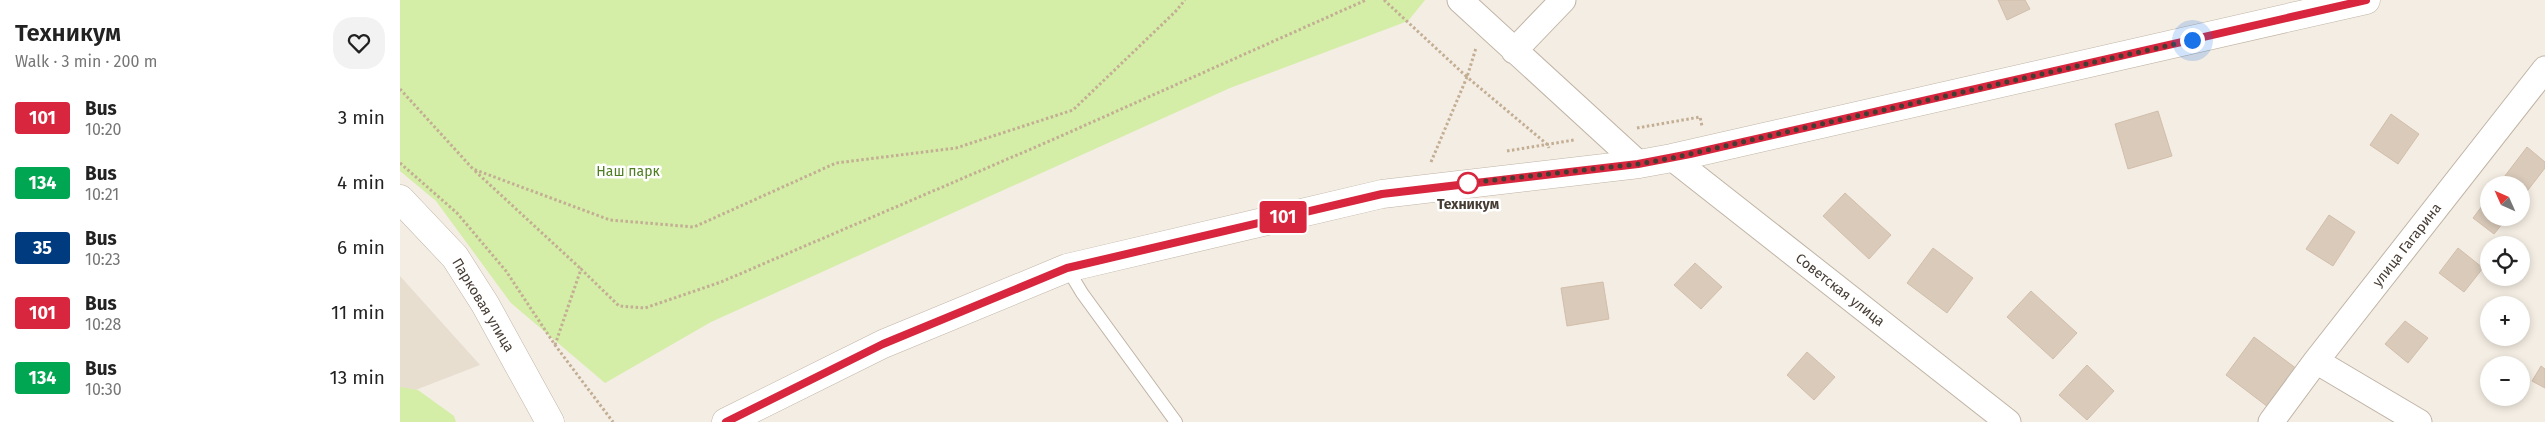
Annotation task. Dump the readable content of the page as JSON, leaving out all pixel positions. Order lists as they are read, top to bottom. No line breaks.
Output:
{"streets":{"street":["улица Гагарина","Советская улица","Парковая улица"]},"parks":["Наш парк"],"places":["Техникум"],"lines":["bus line 101"],"north":"top left","page":{"heading":["Техникум","Walk · 3 min · 200 m"],"on_map":"101","list":[{"mark":"101","name":"Bus","note":"10:20","value":"3 min"},{"mark":"134","name":"Bus","note":"10:21","value":"4 min"},{"mark":"35","name":"Bus","note":"10:23","value":"6 min"},{"mark":"101","name":"Bus","note":"10:28","value":"11 min"},{"mark":"134","name":"Bus","note":"10:30","value":"13 min"}],"map_buttons":["+","−"]}}
